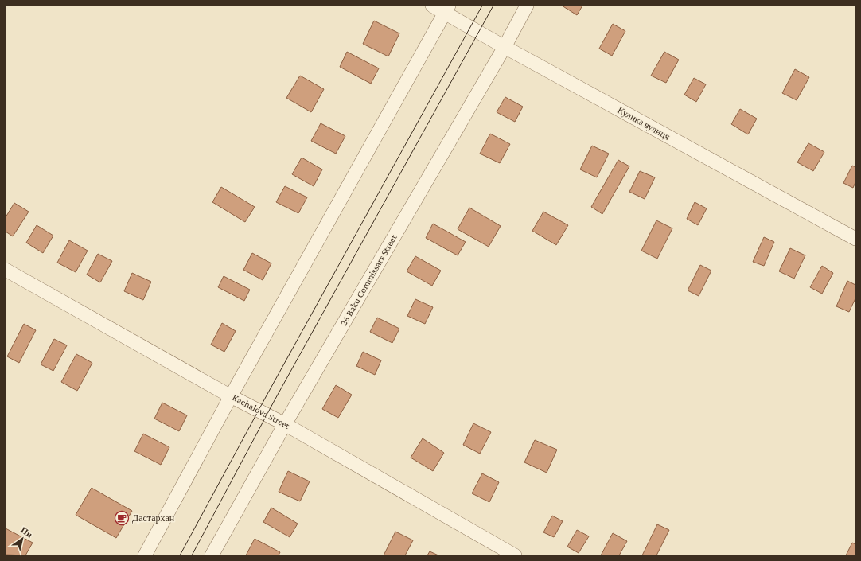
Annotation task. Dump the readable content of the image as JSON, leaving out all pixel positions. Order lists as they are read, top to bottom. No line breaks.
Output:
{"streets":{"street":["Кулика вулиця","26 Baku Commissars Street","Kachalova Street"]},"crossings":[["Кулика вулиця","26 Baku Commissars Street"],["26 Baku Commissars Street","Kachalova Street"]],"places":{"cafe":["Дастархан"]},"north":"top right"}
